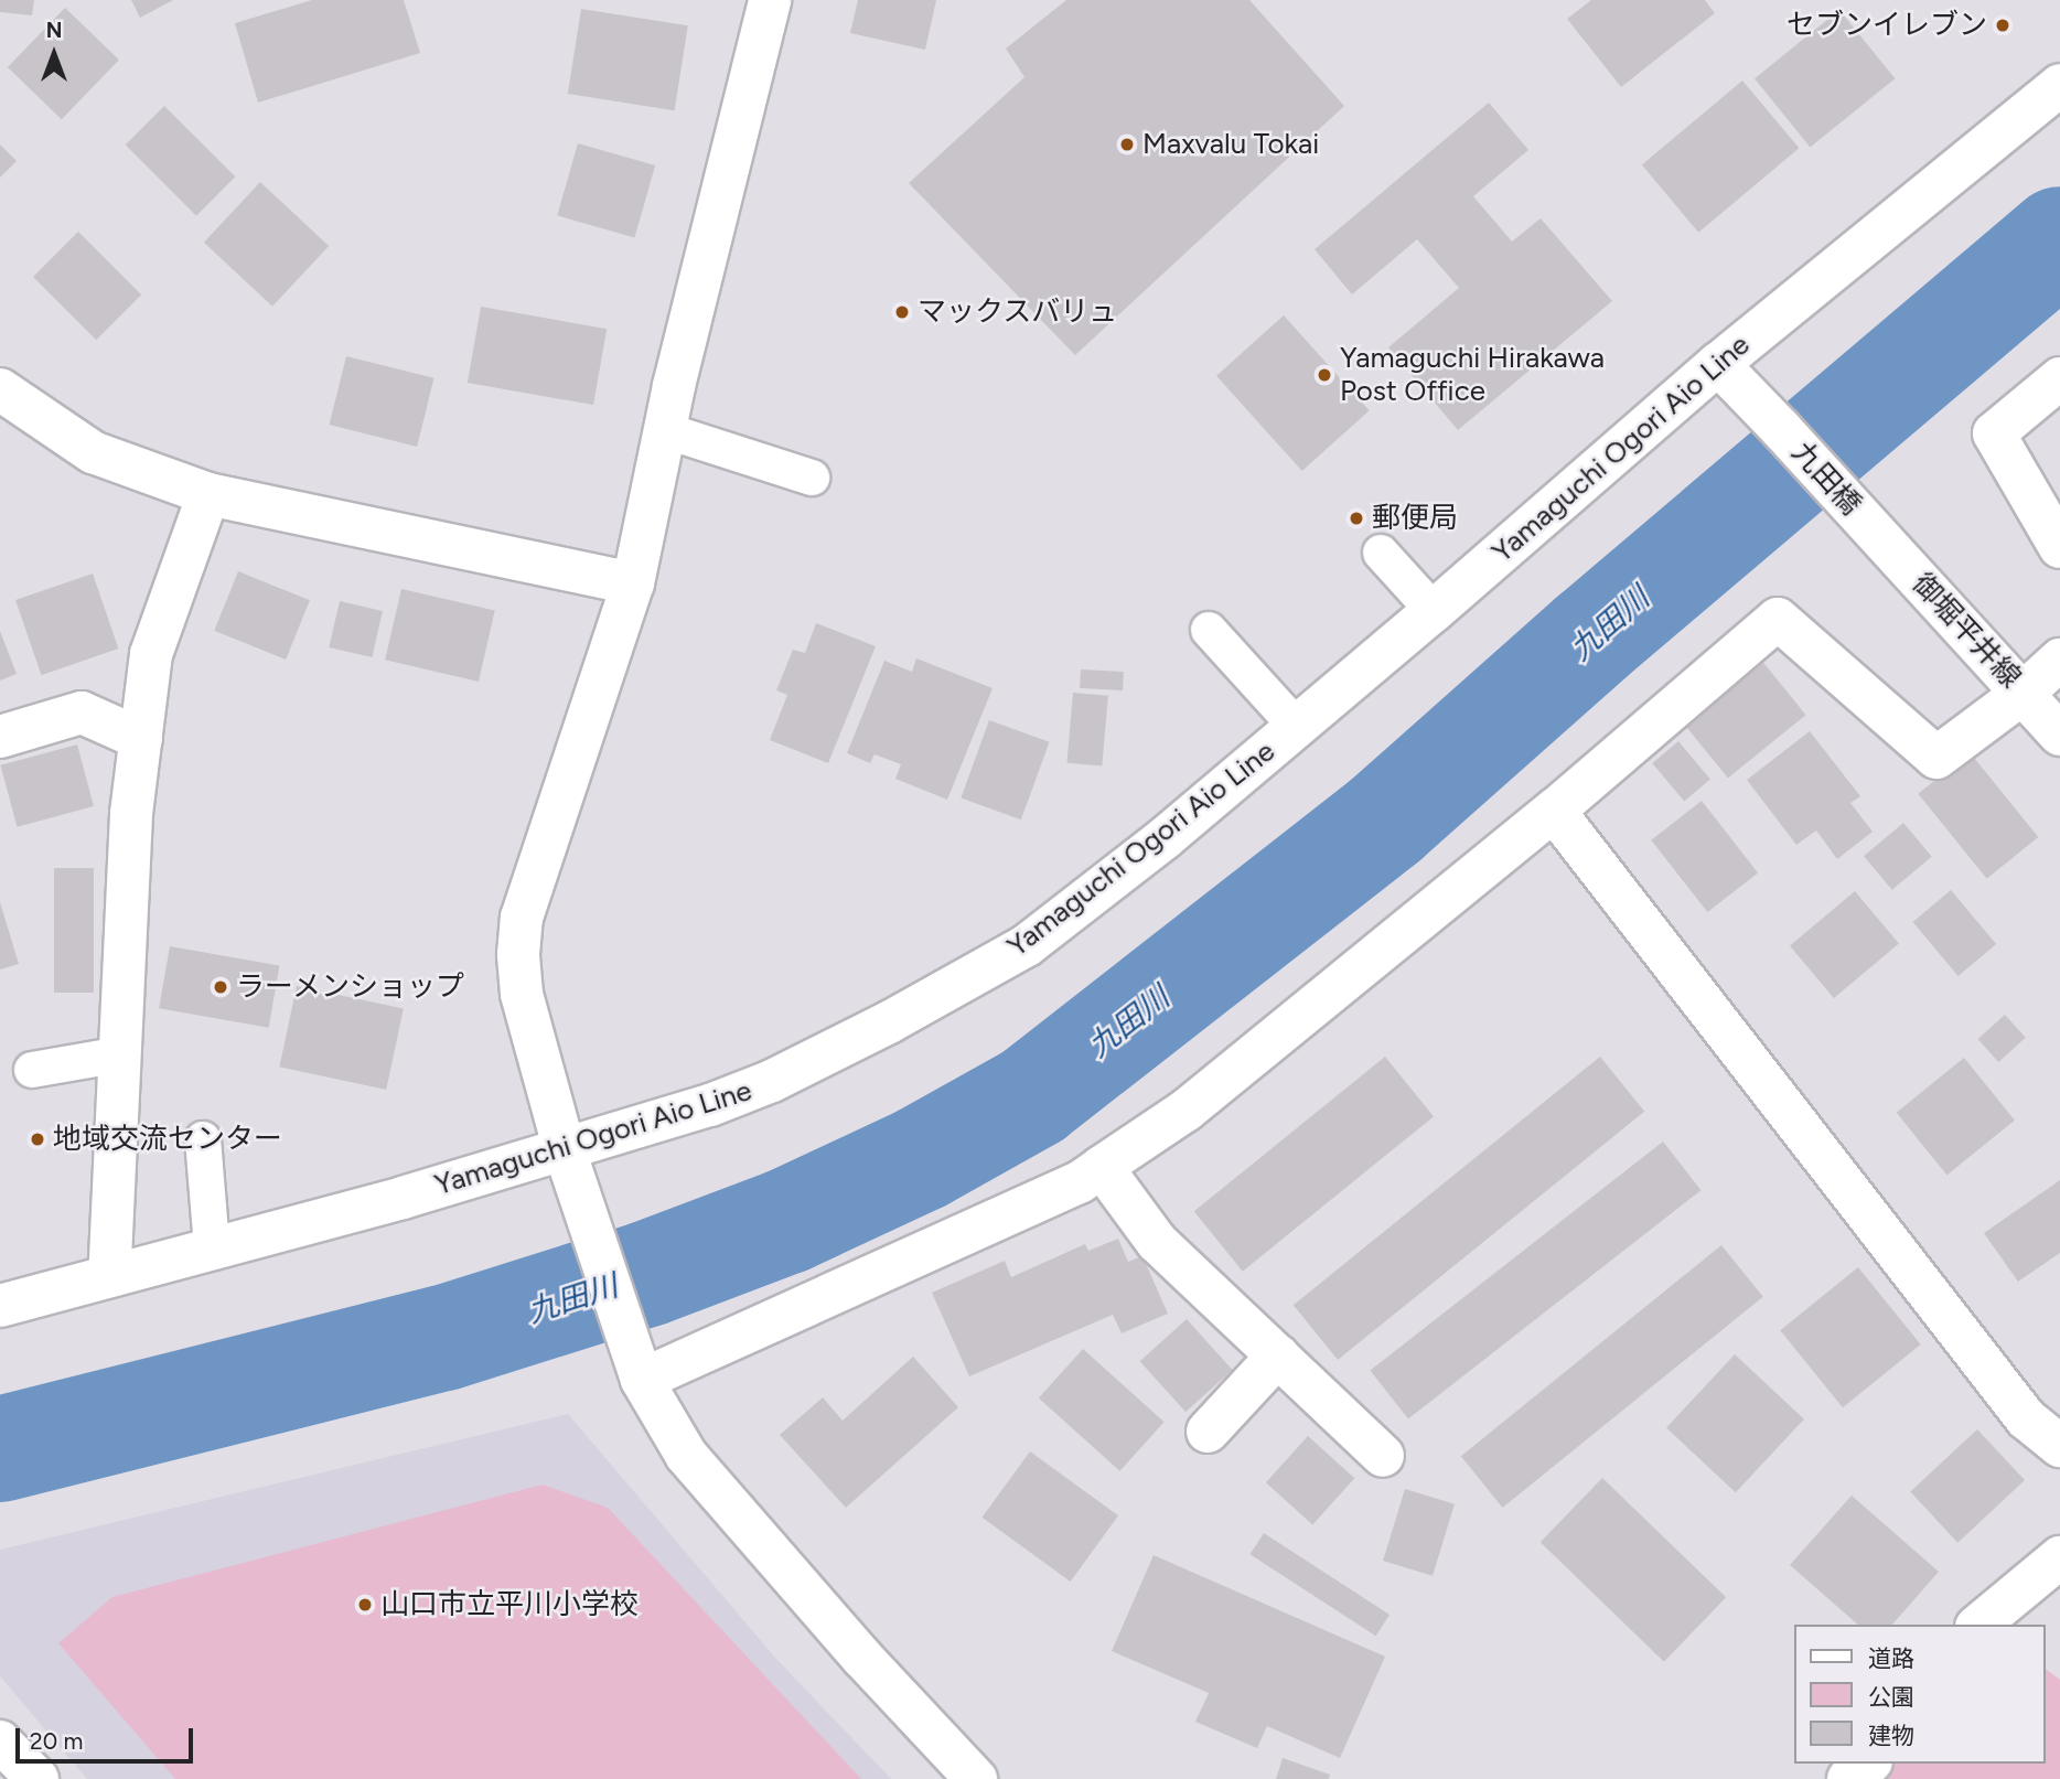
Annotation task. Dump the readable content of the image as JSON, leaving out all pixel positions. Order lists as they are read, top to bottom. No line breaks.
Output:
{"streets":{"street":["Yamaguchi Ogori Aio Line","九田橋","御堀平井線"]},"crossings":[["Yamaguchi Ogori Aio Line","九田橋"],["九田橋","御堀平井線"]],"water":["九田川"],"places":["セブンイレブン","Maxvalu Tokai","マックスバリュ","Yamaguchi Hirakawa Post Office","郵便局","ラーメンショップ","地域交流センター","山口市立平川小学校"],"legend":["道路","公園","建物"],"scale_bar":"20 m","north":"top"}
